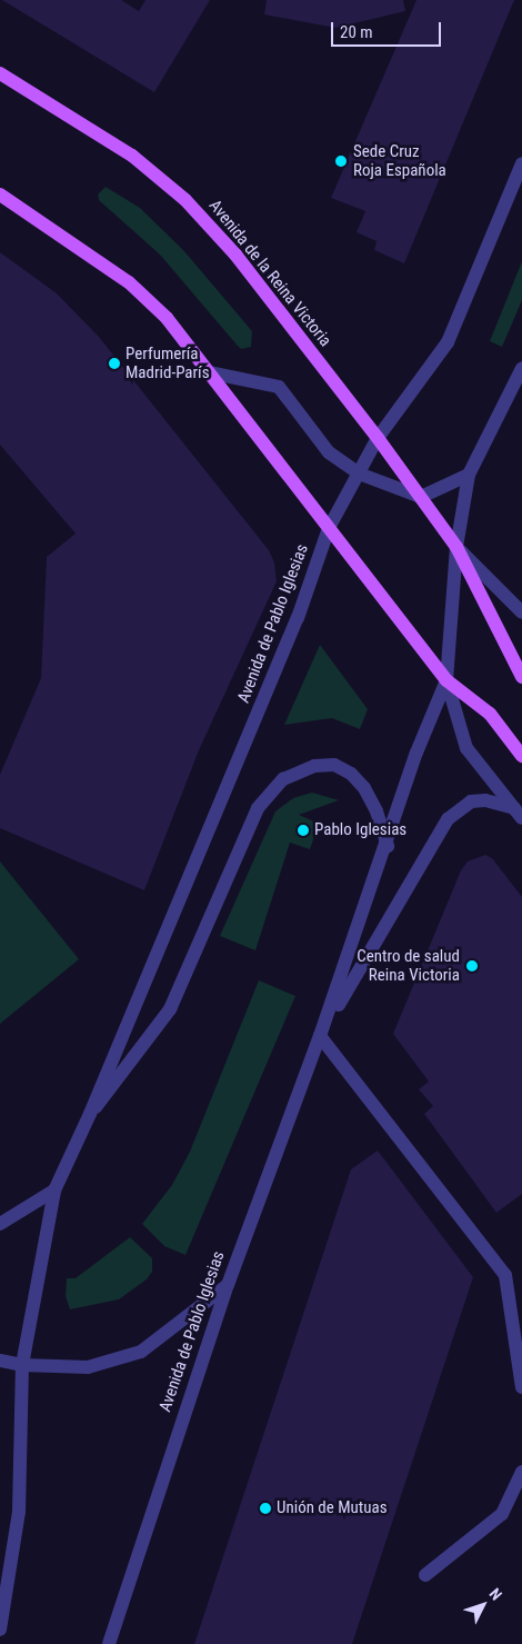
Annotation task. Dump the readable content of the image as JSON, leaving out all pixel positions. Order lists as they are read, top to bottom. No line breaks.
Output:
{"streets":{"main road":["Avenida de la Reina Victoria"],"street":["Avenida de Pablo Iglesias"]},"crossings":[["Avenida de la Reina Victoria","Avenida de Pablo Iglesias"]],"places":["Sede Cruz Roja Española","Perfumería Madrid-París","Pablo Iglesias","Centro de salud Reina Victoria","Unión de Mutuas"],"scale_bar":"20 m","north":"top right"}
